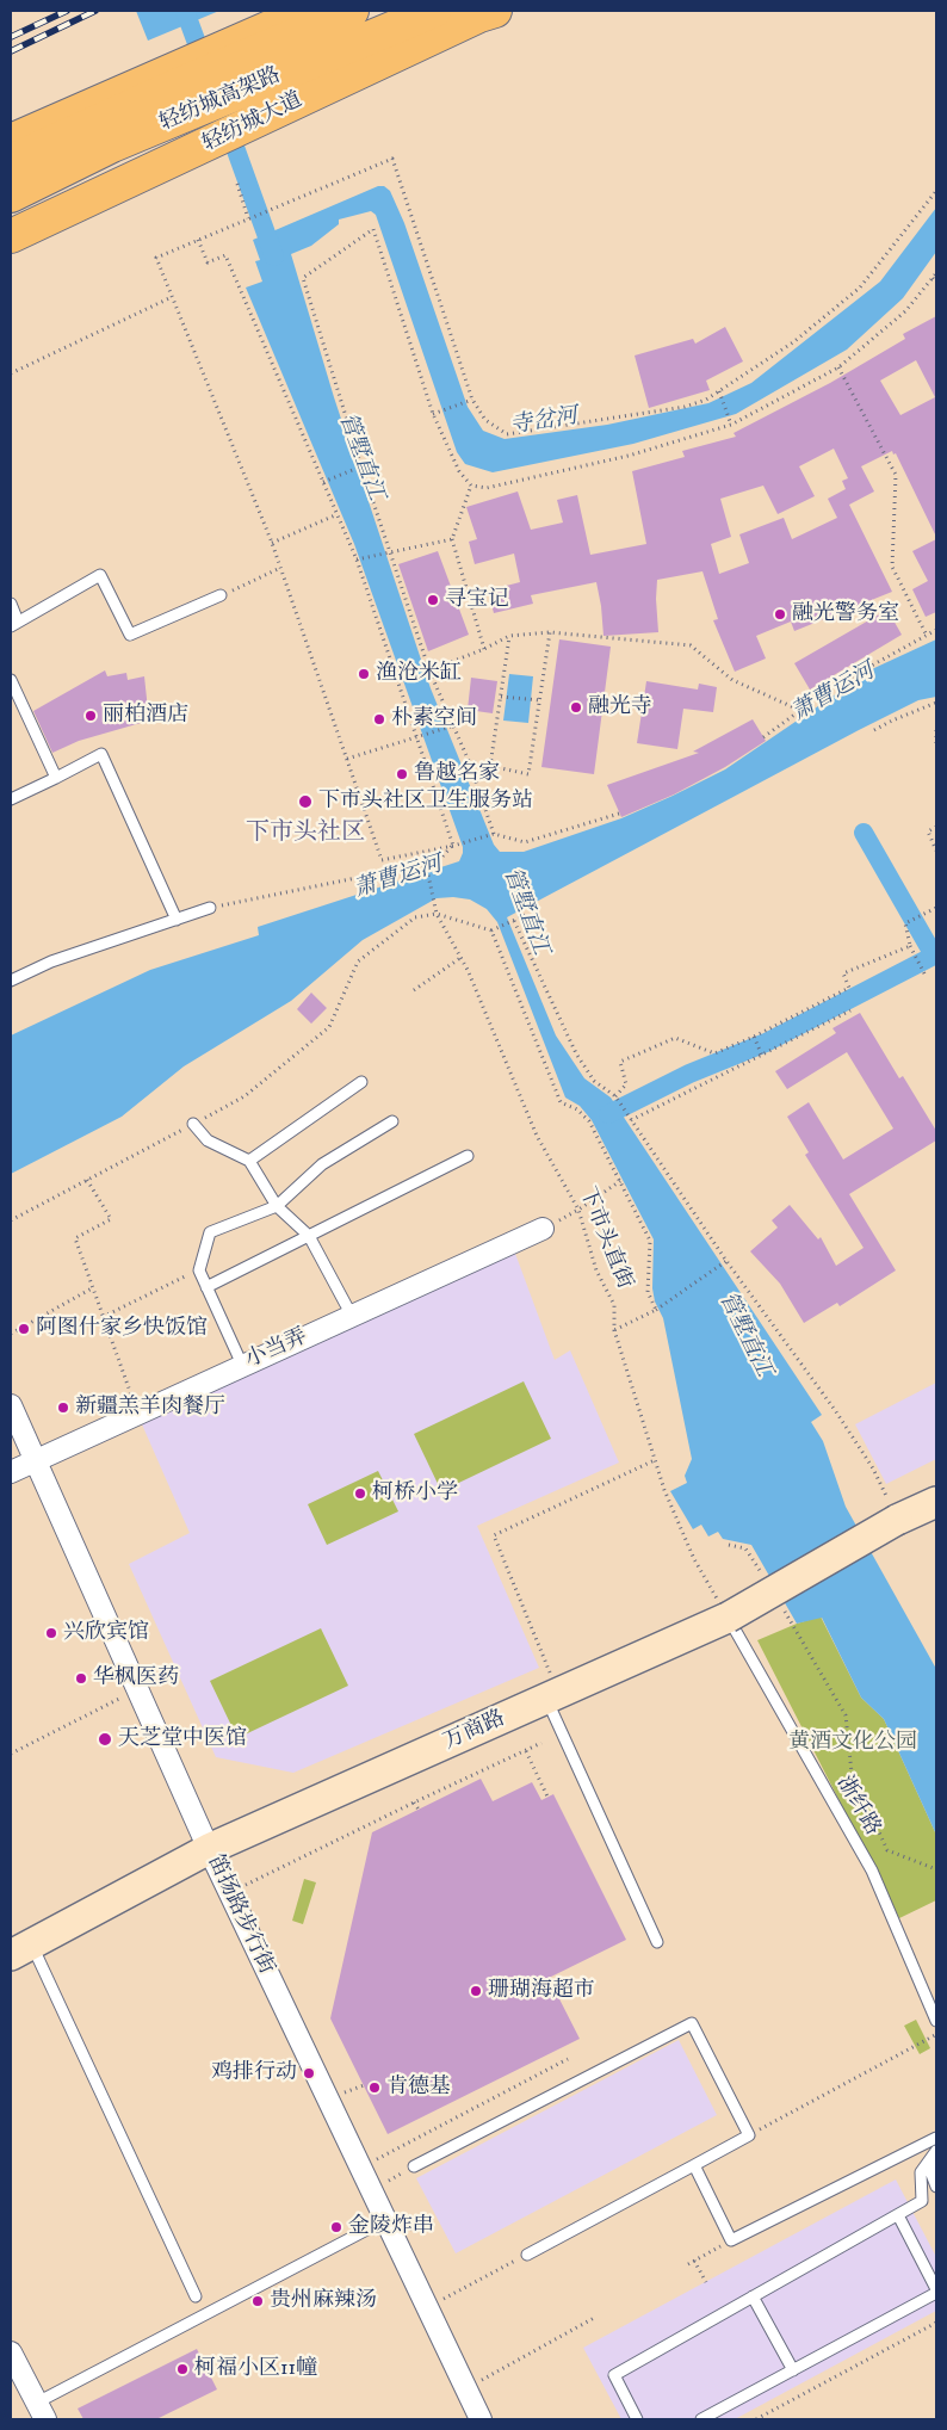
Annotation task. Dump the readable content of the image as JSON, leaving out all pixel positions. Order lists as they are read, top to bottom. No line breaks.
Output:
{"streets":{"main road":["轻纺城高架路","轻纺城大道"],"street":["小当弄","万商路","笛扬路步行街"],"lane":["浙纤路"],"path":["下市头直街"]},"crossings":[["下市头直街","万商路"],["下市头直街","浙纤路"],["小当弄","笛扬路步行街"],["万商路","浙纤路"],["万商路","笛扬路步行街"]],"districts":["下市头社区"],"water":["寺岔河","管墅直江","萧曹运河"],"parks":["黄酒文化公园"],"places":["寻宝记","融光警务室","渔沧米缸","融光寺","丽柏酒店","朴素空间","鲁越名家","下市头社区卫生服务站","阿图什家乡快饭馆","新疆羔羊肉餐厅","柯桥小学","兴欣宾馆","华枫医药","天芝堂中医馆","珊瑚海超市","鸡排行动","肯德基","金陵炸串","贵州麻辣汤","柯福小区11幢"]}
